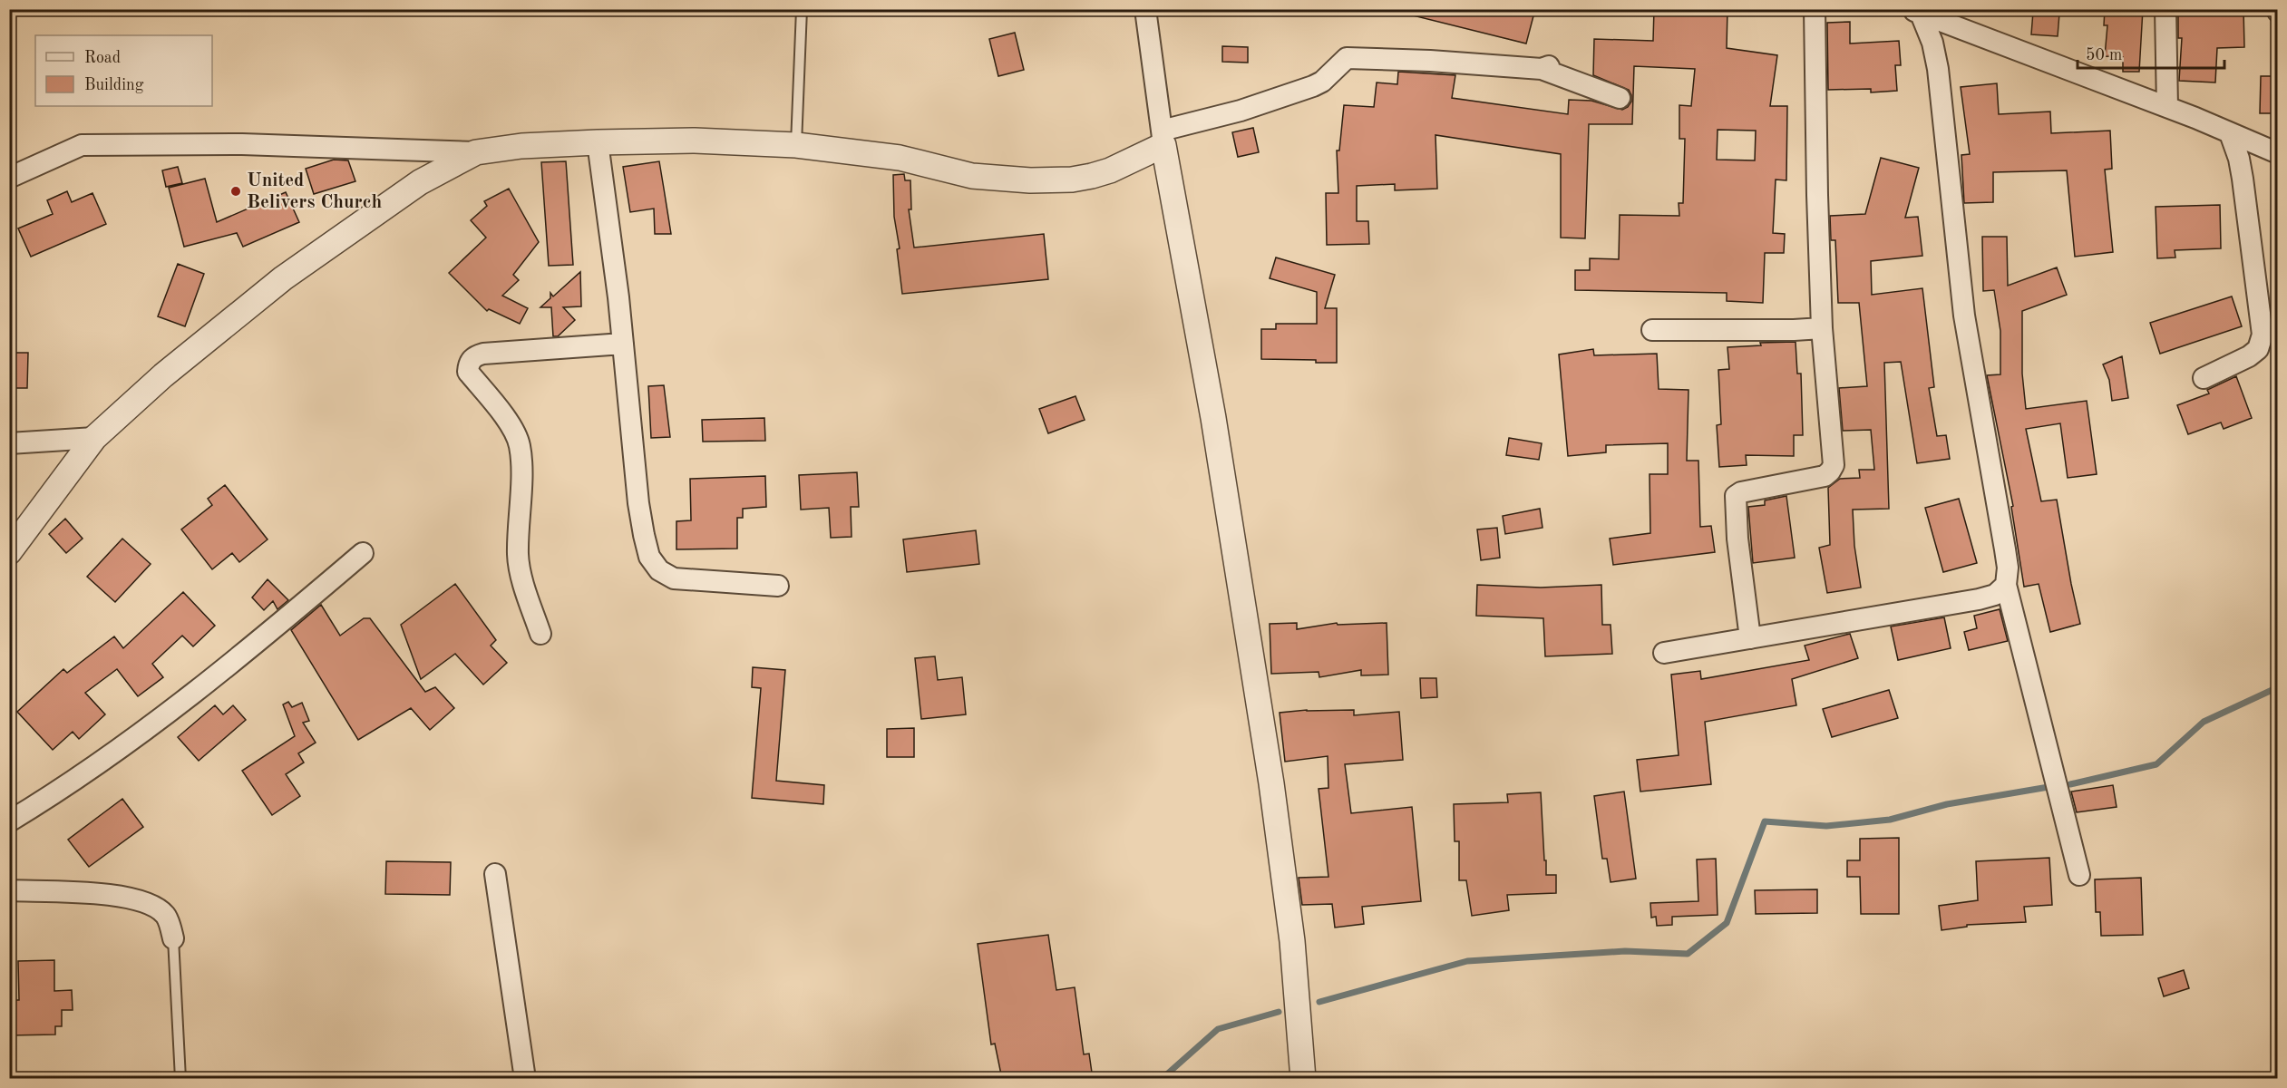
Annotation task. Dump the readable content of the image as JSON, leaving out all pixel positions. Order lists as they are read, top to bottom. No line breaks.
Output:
{"places":["United Belivers Church"],"legend":["Road","Building"],"scale_bar":"50 m"}
